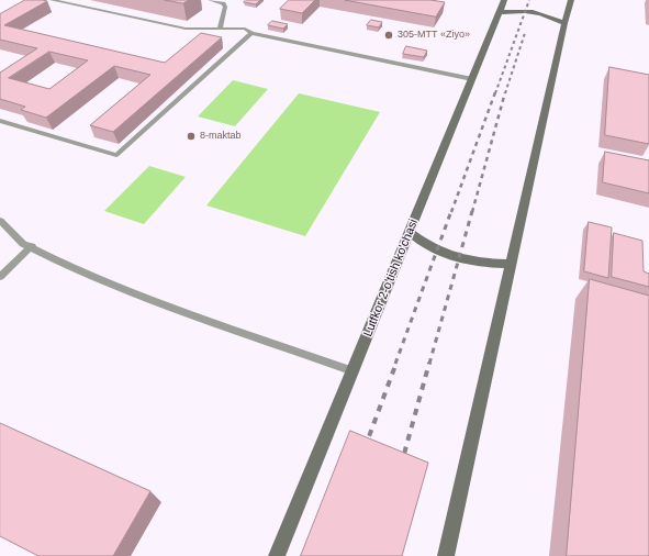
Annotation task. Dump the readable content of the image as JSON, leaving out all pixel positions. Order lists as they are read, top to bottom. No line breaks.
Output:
{"streets":{"main road":["Lutfkor 2-o'tish ko'chasi"]},"places":["305-MTT «Ziyo»","8-maktab"]}
